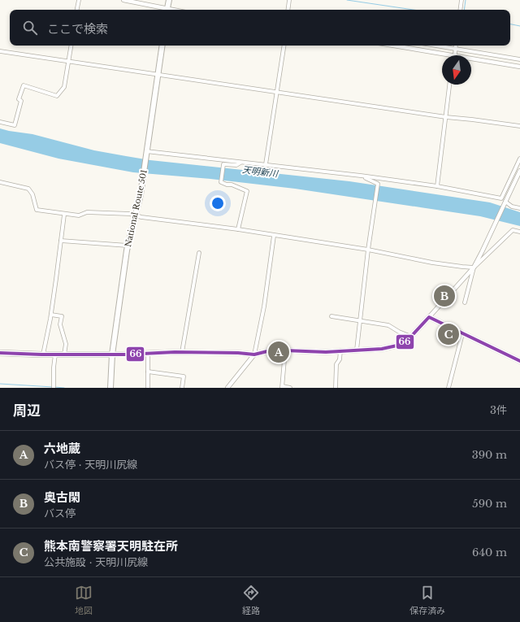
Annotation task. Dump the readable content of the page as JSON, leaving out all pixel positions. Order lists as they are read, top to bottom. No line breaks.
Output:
{"streets":{"main road":["National Route 501"]},"water":["天明新川"],"lines":["transit line 66"],"north":"bottom","page":{"search":"ここで検索","pins":["B","C","A"],"heading":["周辺","3件"],"list":[{"mark":"A","name":"六地蔵","note":"バス停 · 天明川尻線","value":"390 m"},{"mark":"B","name":"奥古閑","note":"バス停","value":"590 m"},{"mark":"C","name":"熊本南警察署天明駐在所","note":"公共施設 · 天明川尻線","value":"640 m"}],"nav":["地図","経路","保存済み"]}}
